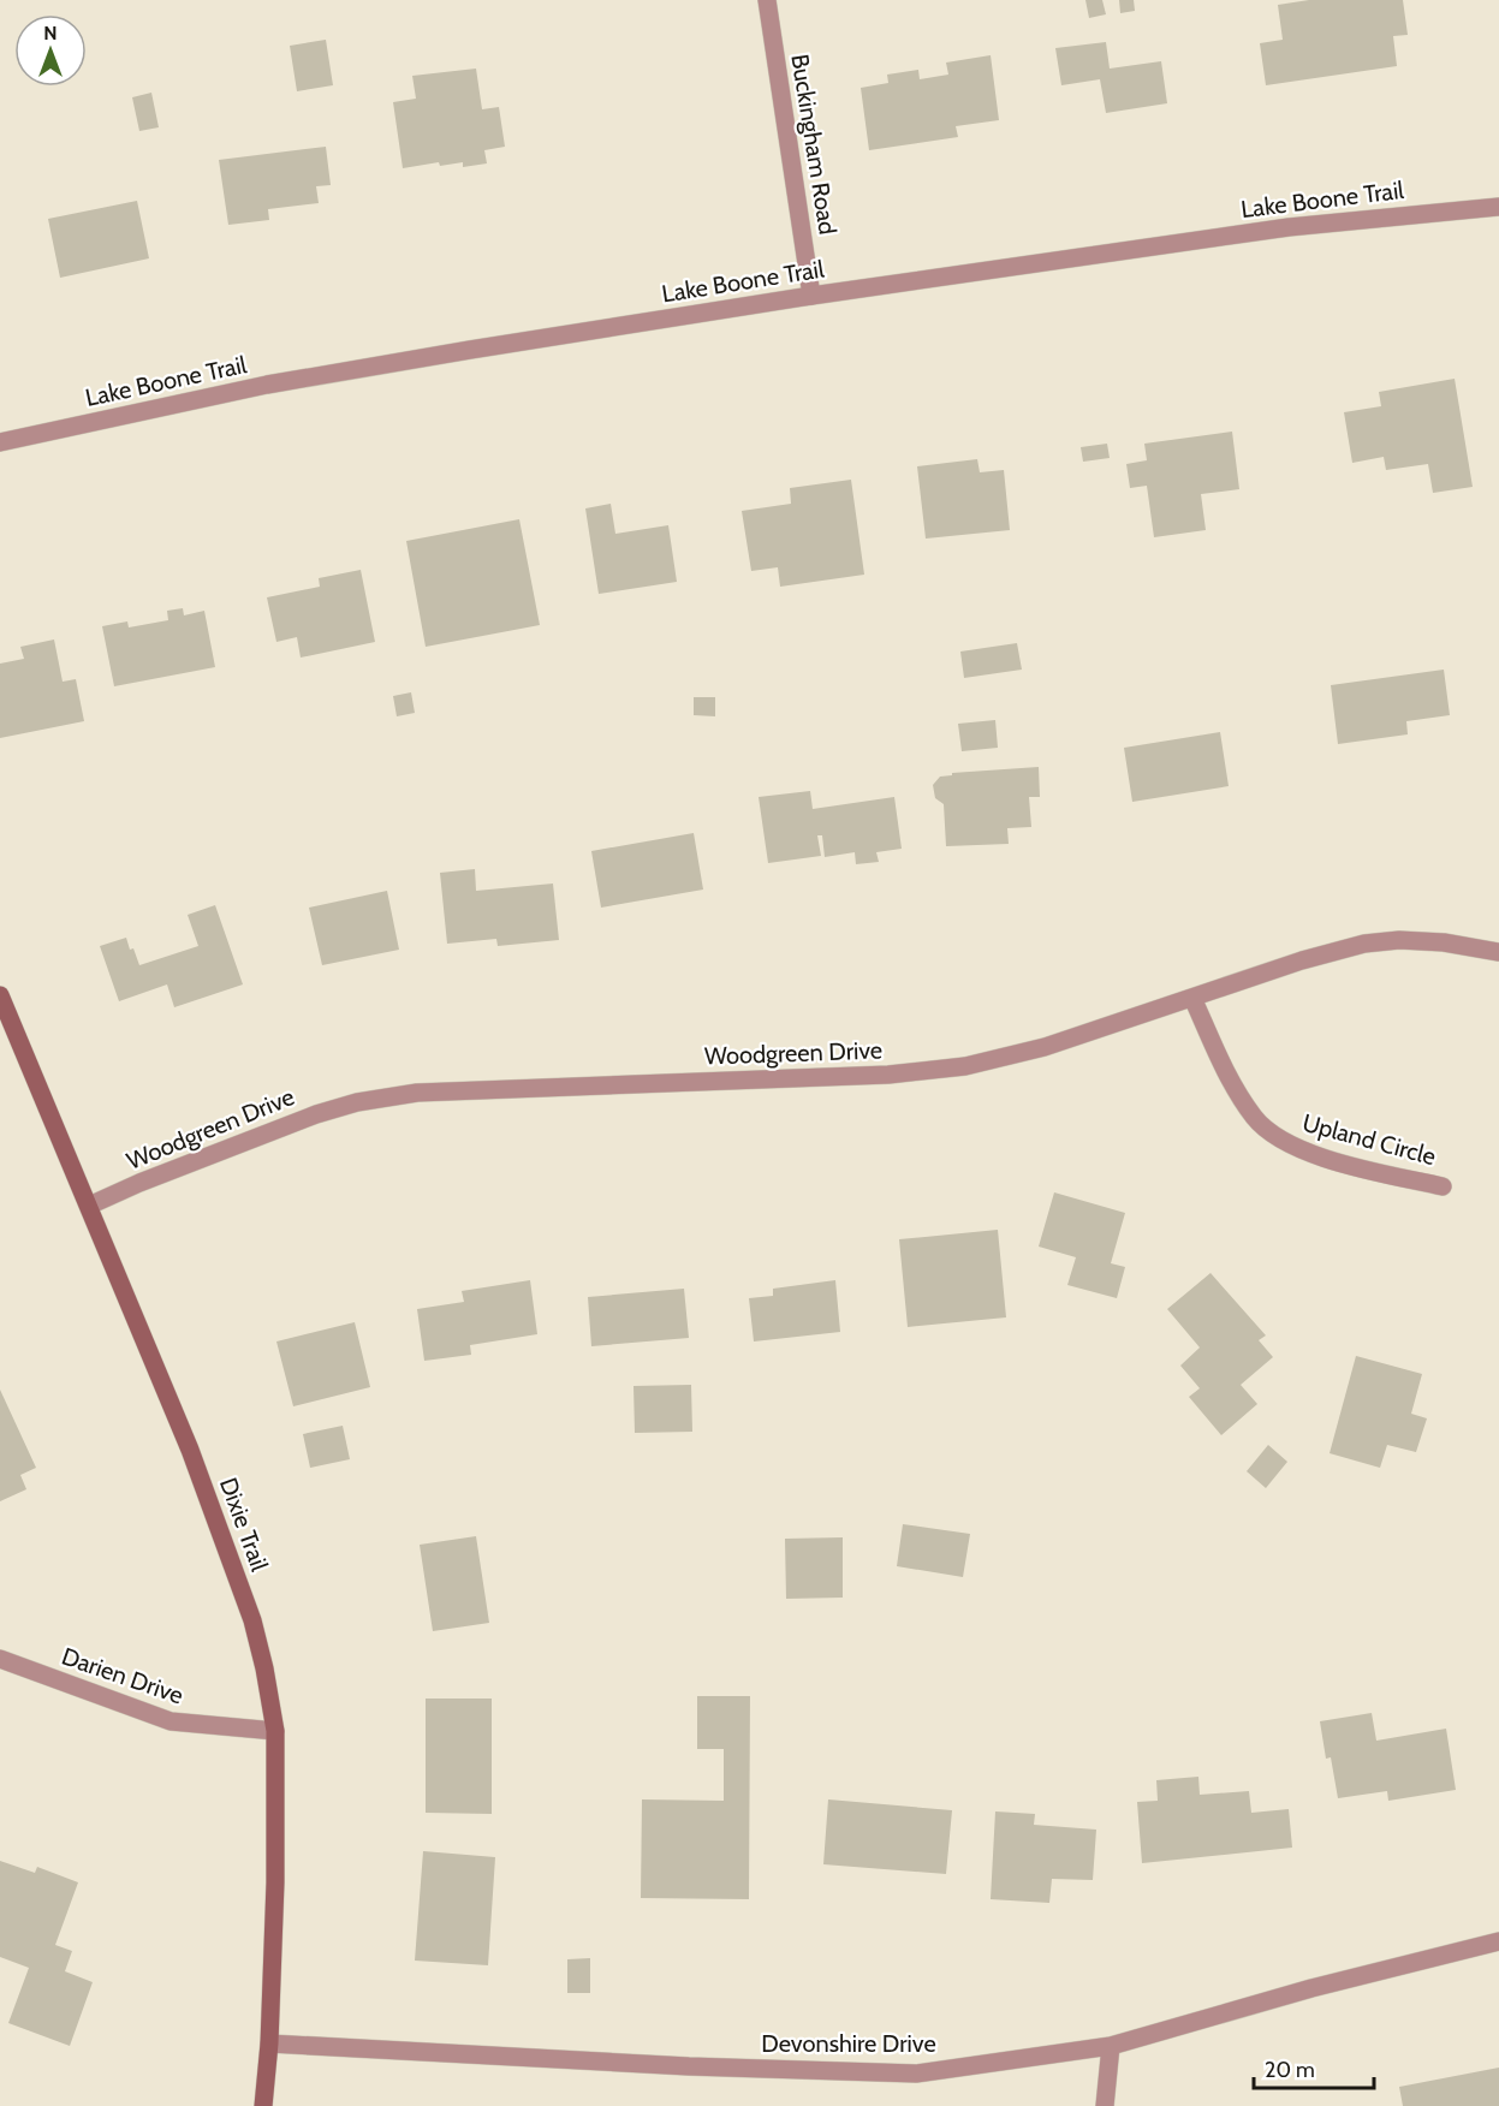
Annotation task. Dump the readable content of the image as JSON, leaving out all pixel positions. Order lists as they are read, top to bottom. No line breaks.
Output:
{"streets":{"main road":["Dixie Trail"],"street":["Buckingham Road","Lake Boone Trail","Woodgreen Drive","Upland Circle","Darien Drive","Devonshire Drive"]},"crossings":[["Buckingham Road","Lake Boone Trail"],["Woodgreen Drive","Upland Circle"],["Woodgreen Drive","Dixie Trail"],["Dixie Trail","Darien Drive"],["Dixie Trail","Devonshire Drive"]],"scale_bar":"20 m","north":"top"}
